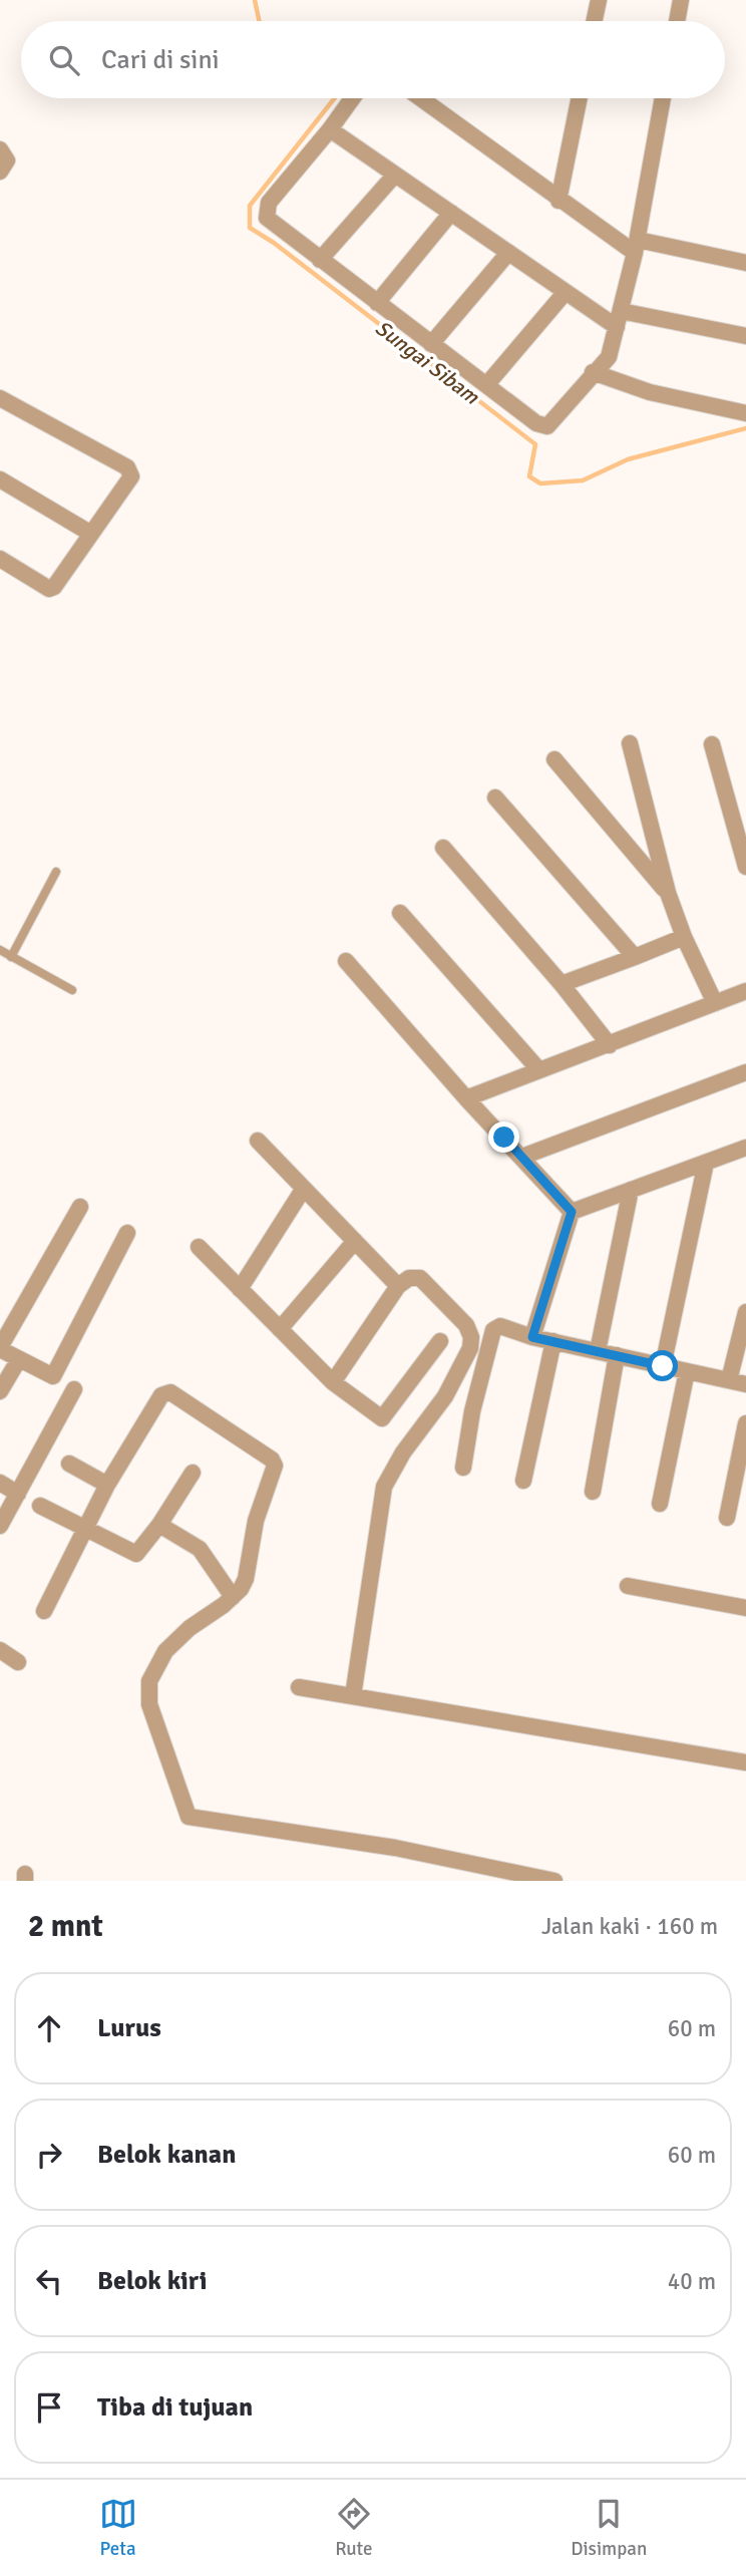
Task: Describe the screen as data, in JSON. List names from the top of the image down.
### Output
{
  "water": ["Sungai Sibam"],
  "page": {
    "search": "Cari di sini",
    "heading": ["2 mnt", "Jalan kaki · 160 m"],
    "list": [
      ["Lurus", "60 m"],
      ["Belok kanan", "60 m"],
      ["Belok kiri", "40 m"],
      "Tiba di tujuan"
    ],
    "nav": ["Peta", "Rute", "Disimpan"]
  }
}
